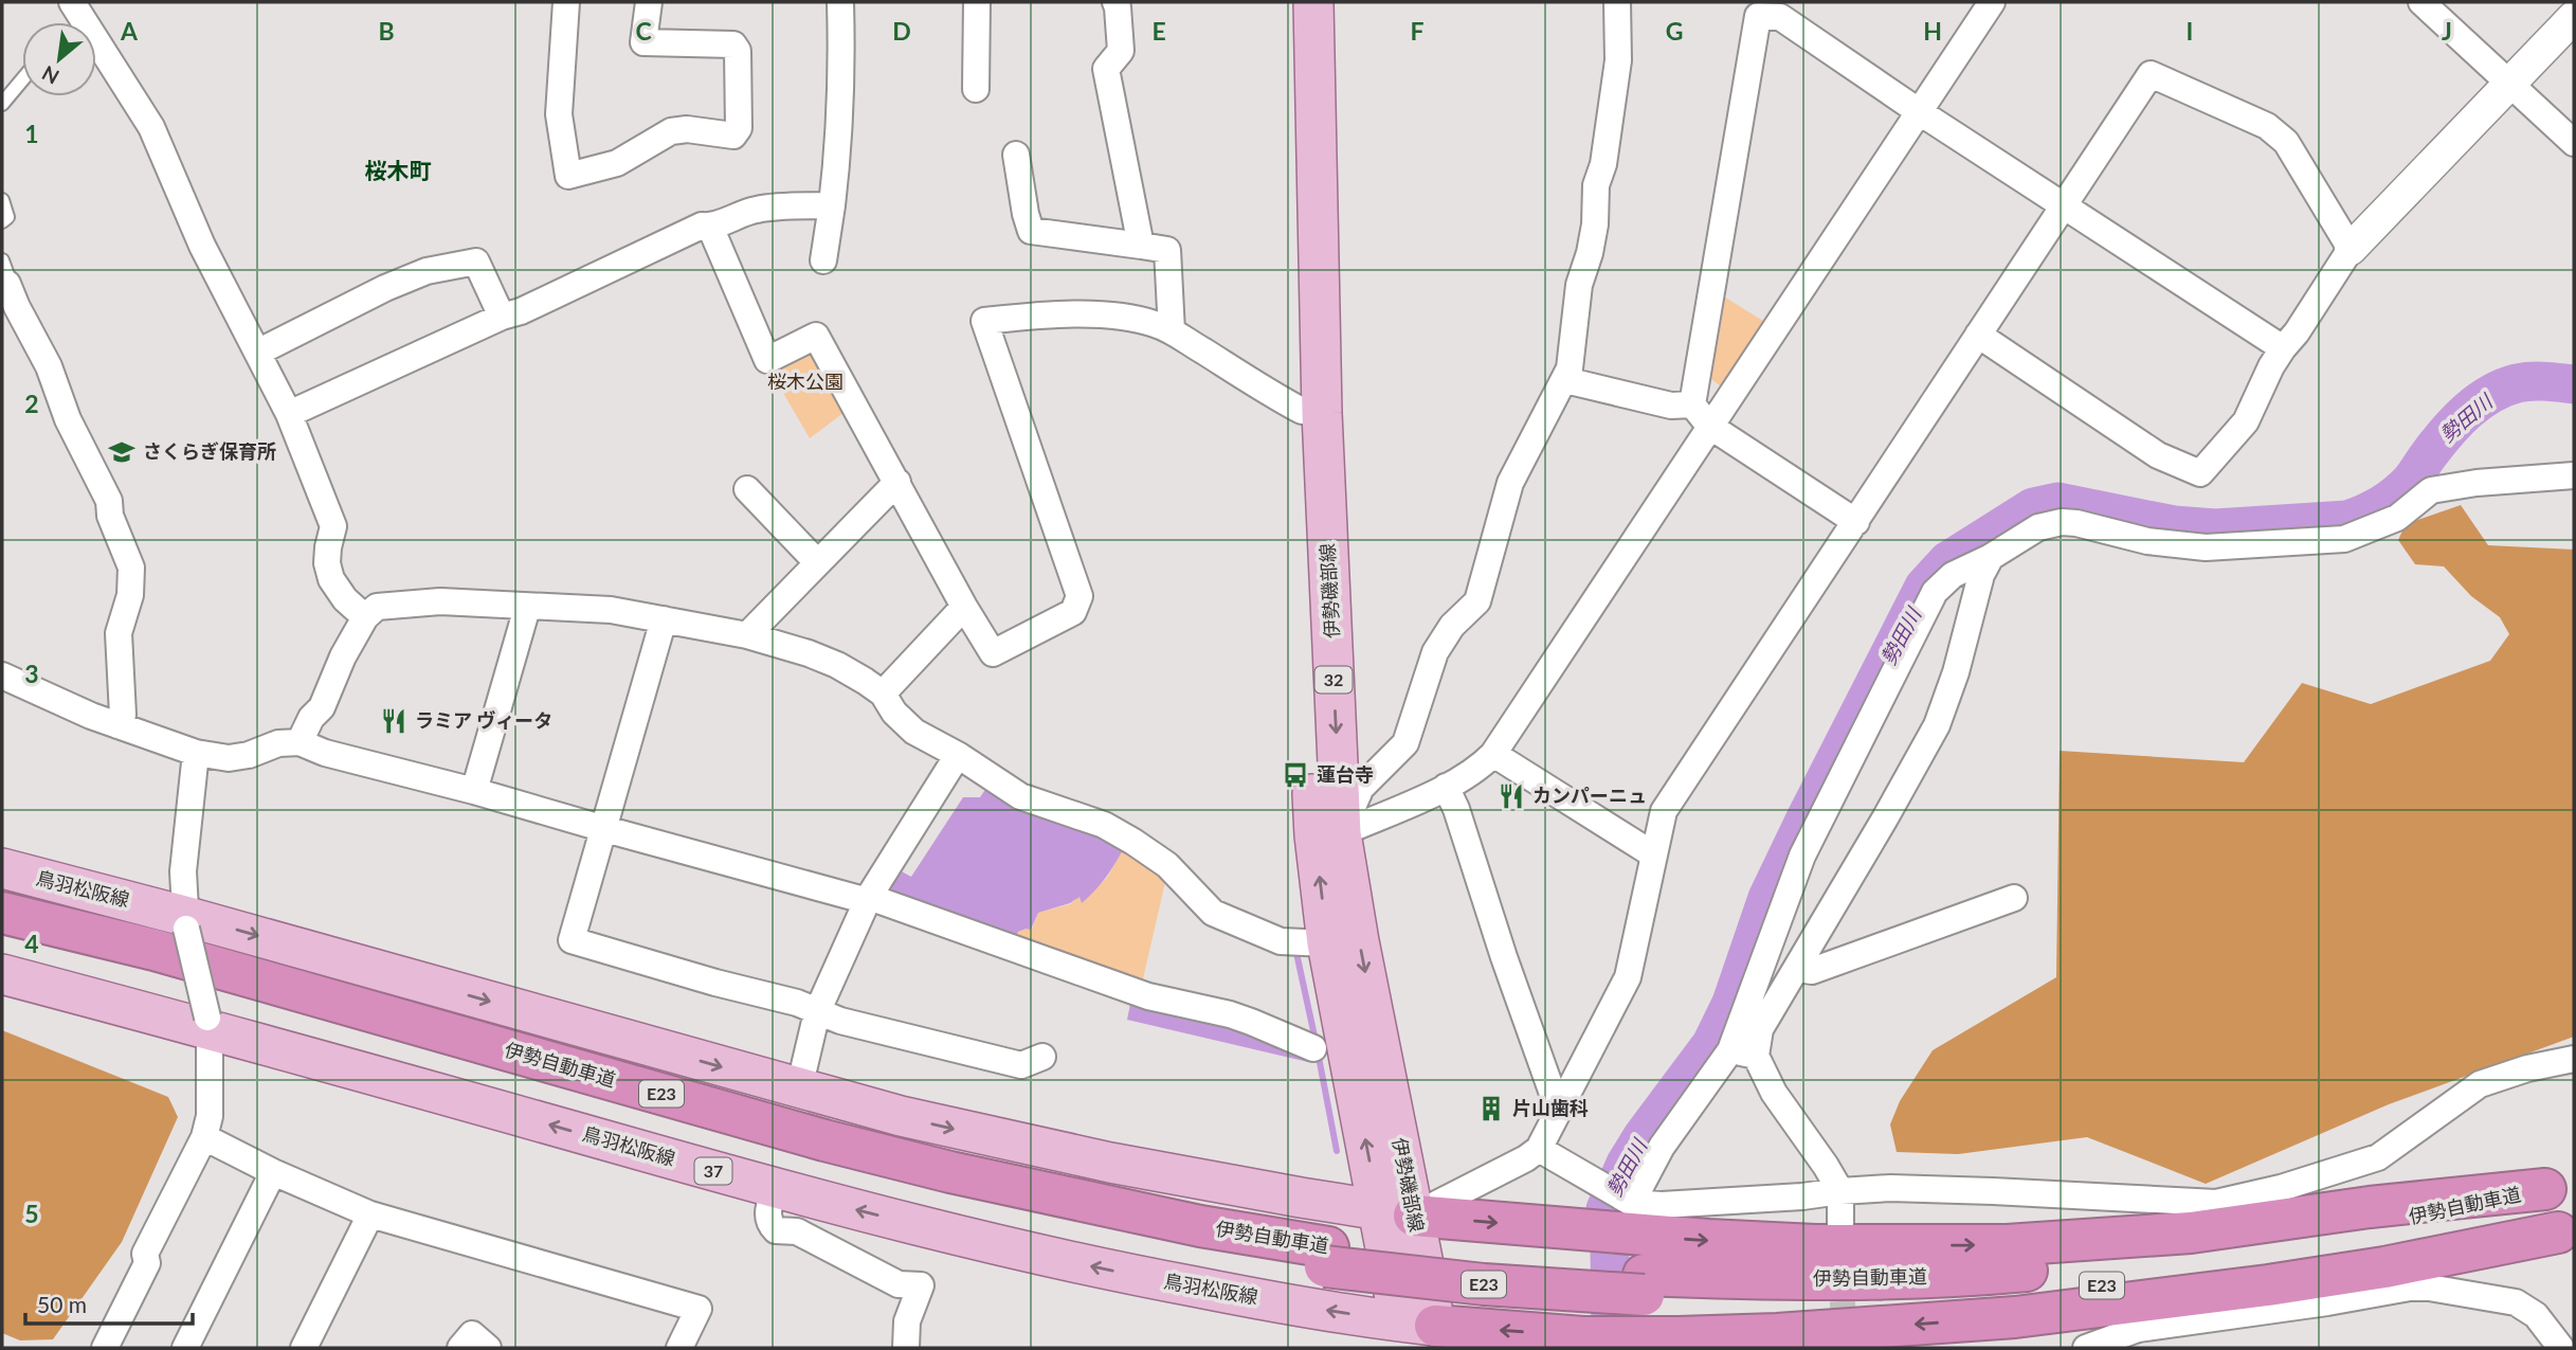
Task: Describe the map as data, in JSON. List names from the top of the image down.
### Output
{
  "streets": {
    "highway": ["伊勢自動車道", "E23"],
    "main road": [
      "伊勢磯部線",
      "32",
      "鳥羽松阪線",
      "37"
    ]
  },
  "crossings": [
    ["伊勢磯部線", "鳥羽松阪線"],
    ["伊勢磯部線", "E23"],
    ["鳥羽松阪線", "E23"],
    ["伊勢自動車道", "E23"]
  ],
  "districts": ["桜木町"],
  "water": ["勢田川"],
  "parks": ["桜木公園"],
  "places": {
    "school or university": ["さくらぎ保育所"],
    "restaurant": ["ラミア ヴィータ", "カンパーニュ"],
    "bus stop": ["蓮台寺"],
    "building": ["片山歯科"]
  },
  "scale_bar": "50 m",
  "north": "bottom left",
  "grid": {
    "columns": [
      "A",
      "B",
      "C",
      "D",
      "E",
      "F",
      "G",
      "H",
      "I",
      "J"
    ],
    "rows": [
      "1",
      "2",
      "3",
      "4",
      "5"
    ]
  }
}
